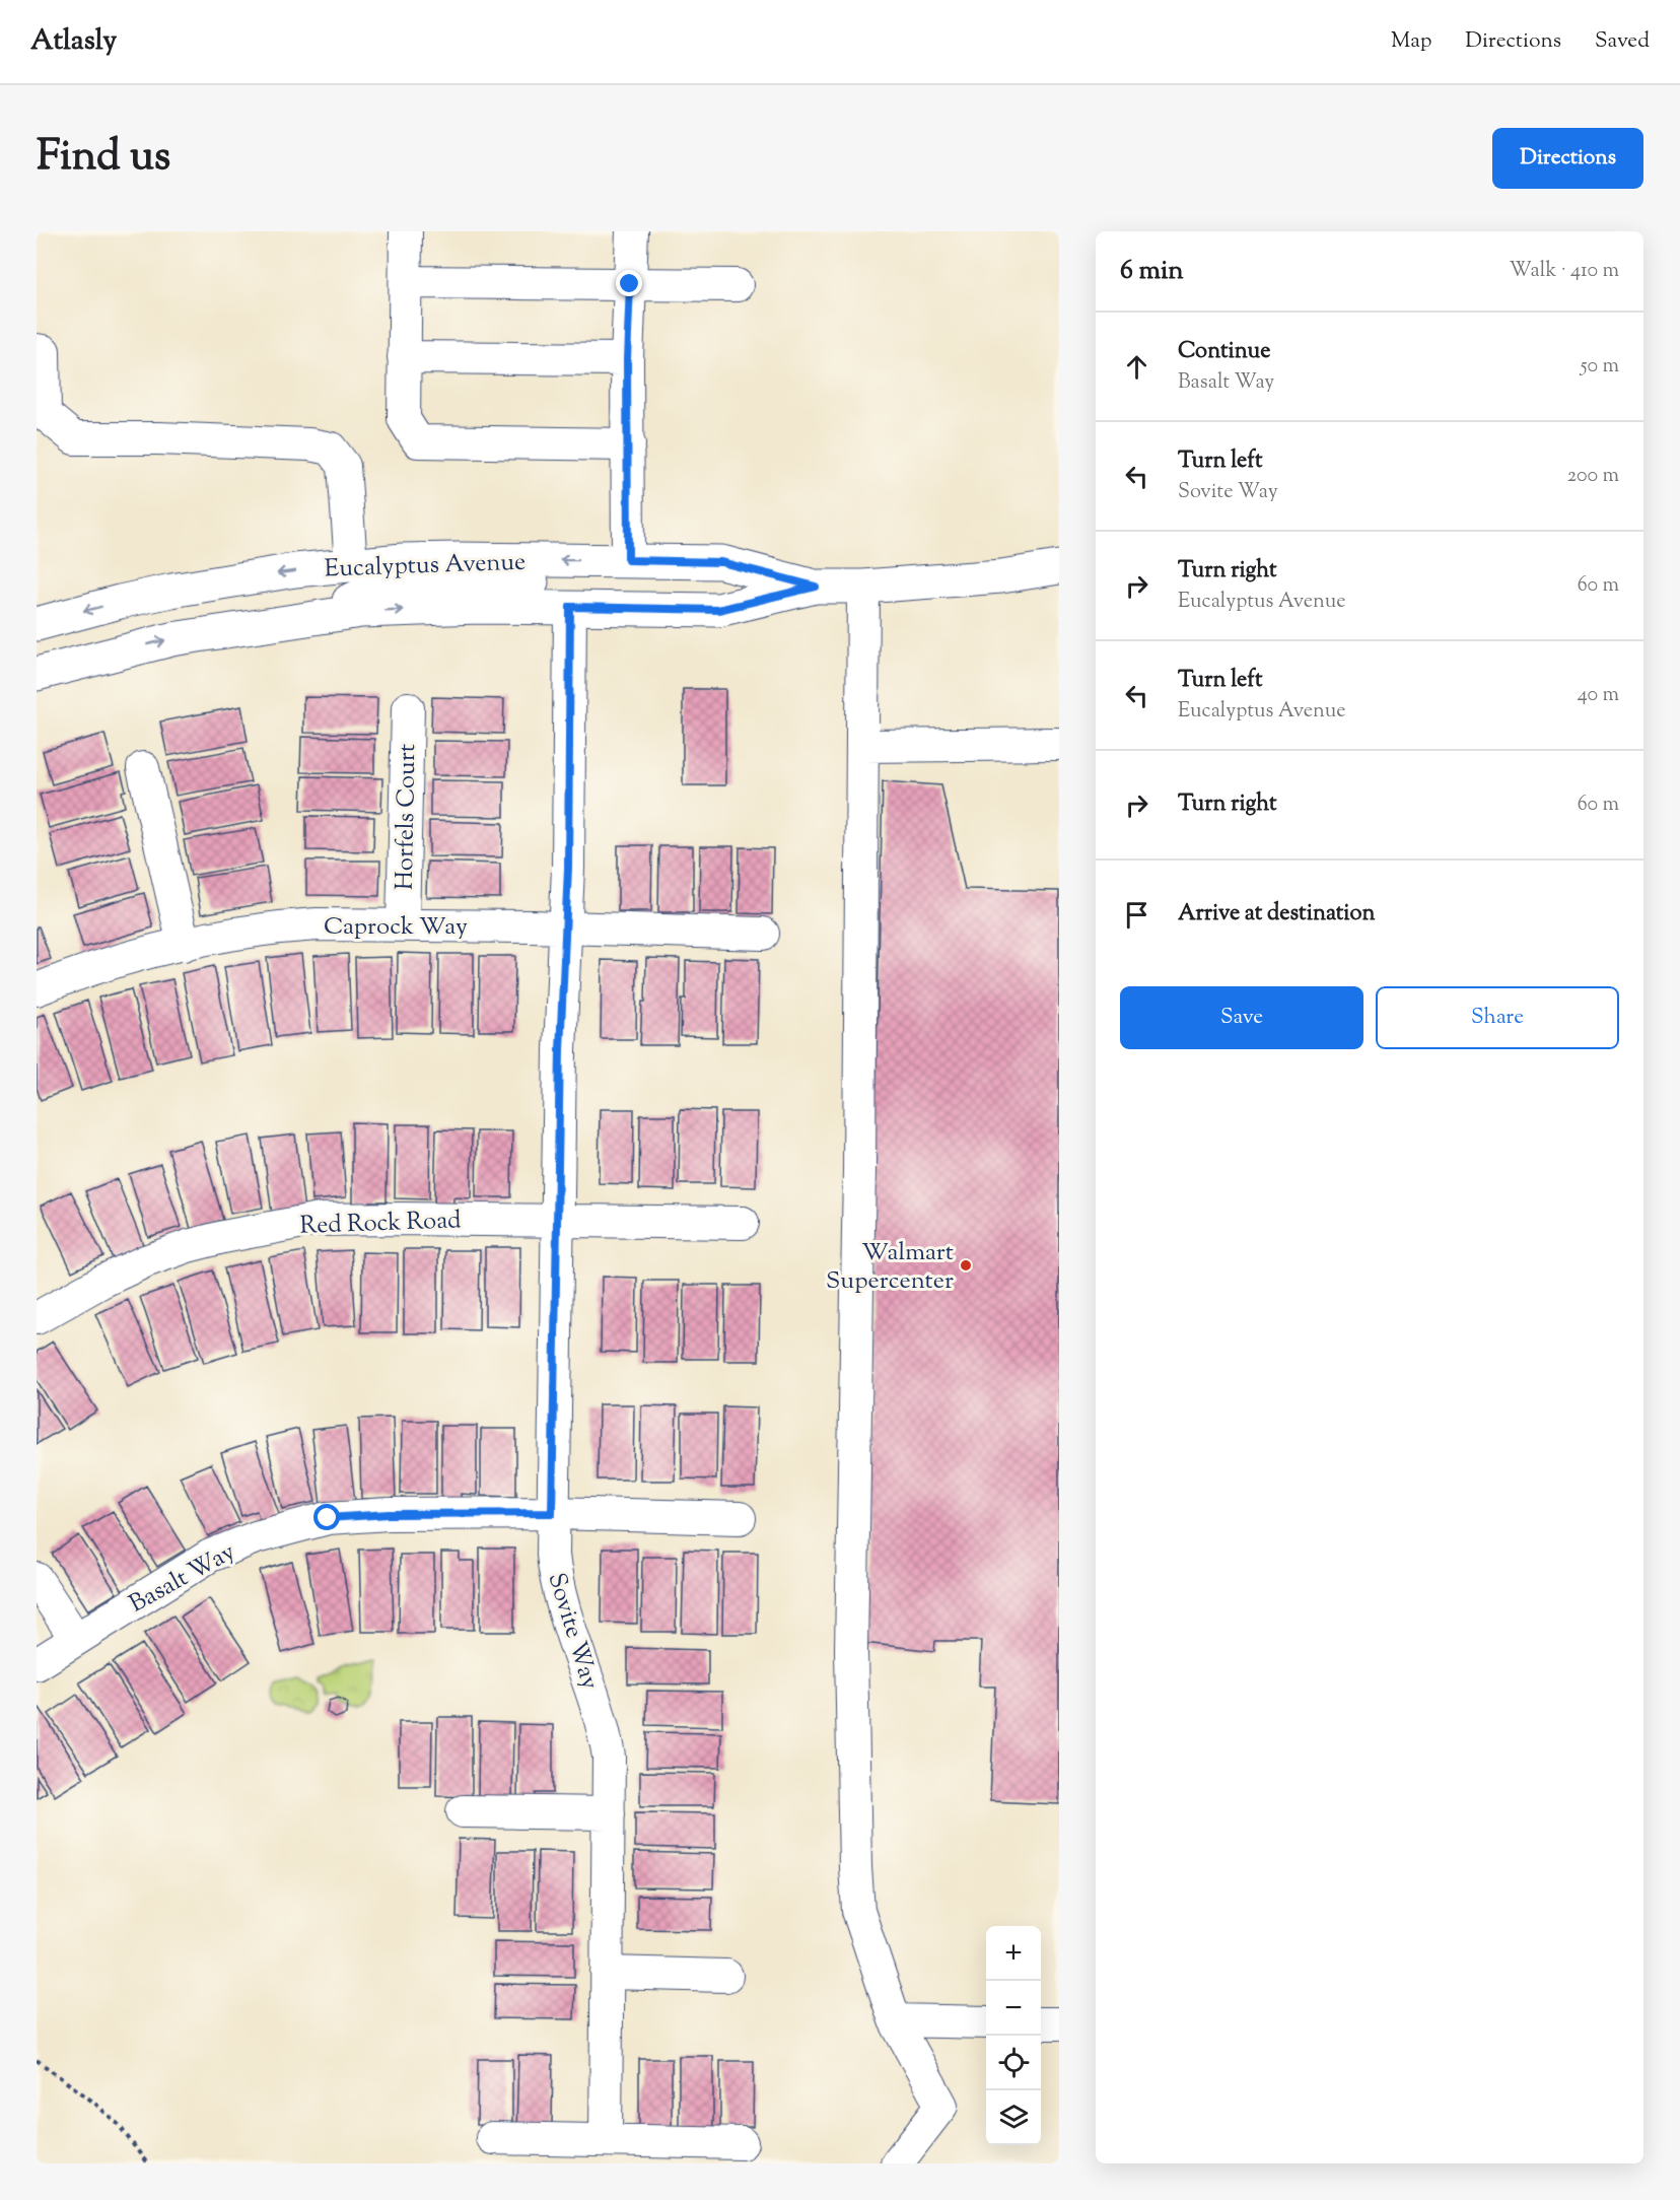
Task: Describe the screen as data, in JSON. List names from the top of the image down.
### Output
{
  "streets": {
    "main road": ["Eucalyptus Avenue"],
    "street": [
      "Horfels Court",
      "Caprock Way",
      "Red Rock Road",
      "Basalt Way",
      "Sovite Way"
    ]
  },
  "crossings": [
    ["Eucalyptus Avenue", "Sovite Way"],
    ["Horfels Court", "Caprock Way"],
    ["Caprock Way", "Sovite Way"],
    ["Red Rock Road", "Sovite Way"],
    ["Basalt Way", "Sovite Way"]
  ],
  "places": ["Walmart Supercenter"],
  "page": {
    "header": "Atlasly",
    "nav": ["Map", "Directions", "Saved"],
    "title": "Find us",
    "buttons": [
      "Directions",
      ["Save", "Share"]
    ],
    "heading": ["6 min", "Walk · 410 m"],
    "list": [
      ["Continue", "Basalt Way", "50 m"],
      ["Turn left", "Sovite Way", "200 m"],
      ["Turn right", "Eucalyptus Avenue", "60 m"],
      ["Turn left", "Eucalyptus Avenue", "40 m"],
      ["Turn right", "60 m"],
      "Arrive at destination"
    ],
    "map_buttons": ["+", "−"]
  }
}
